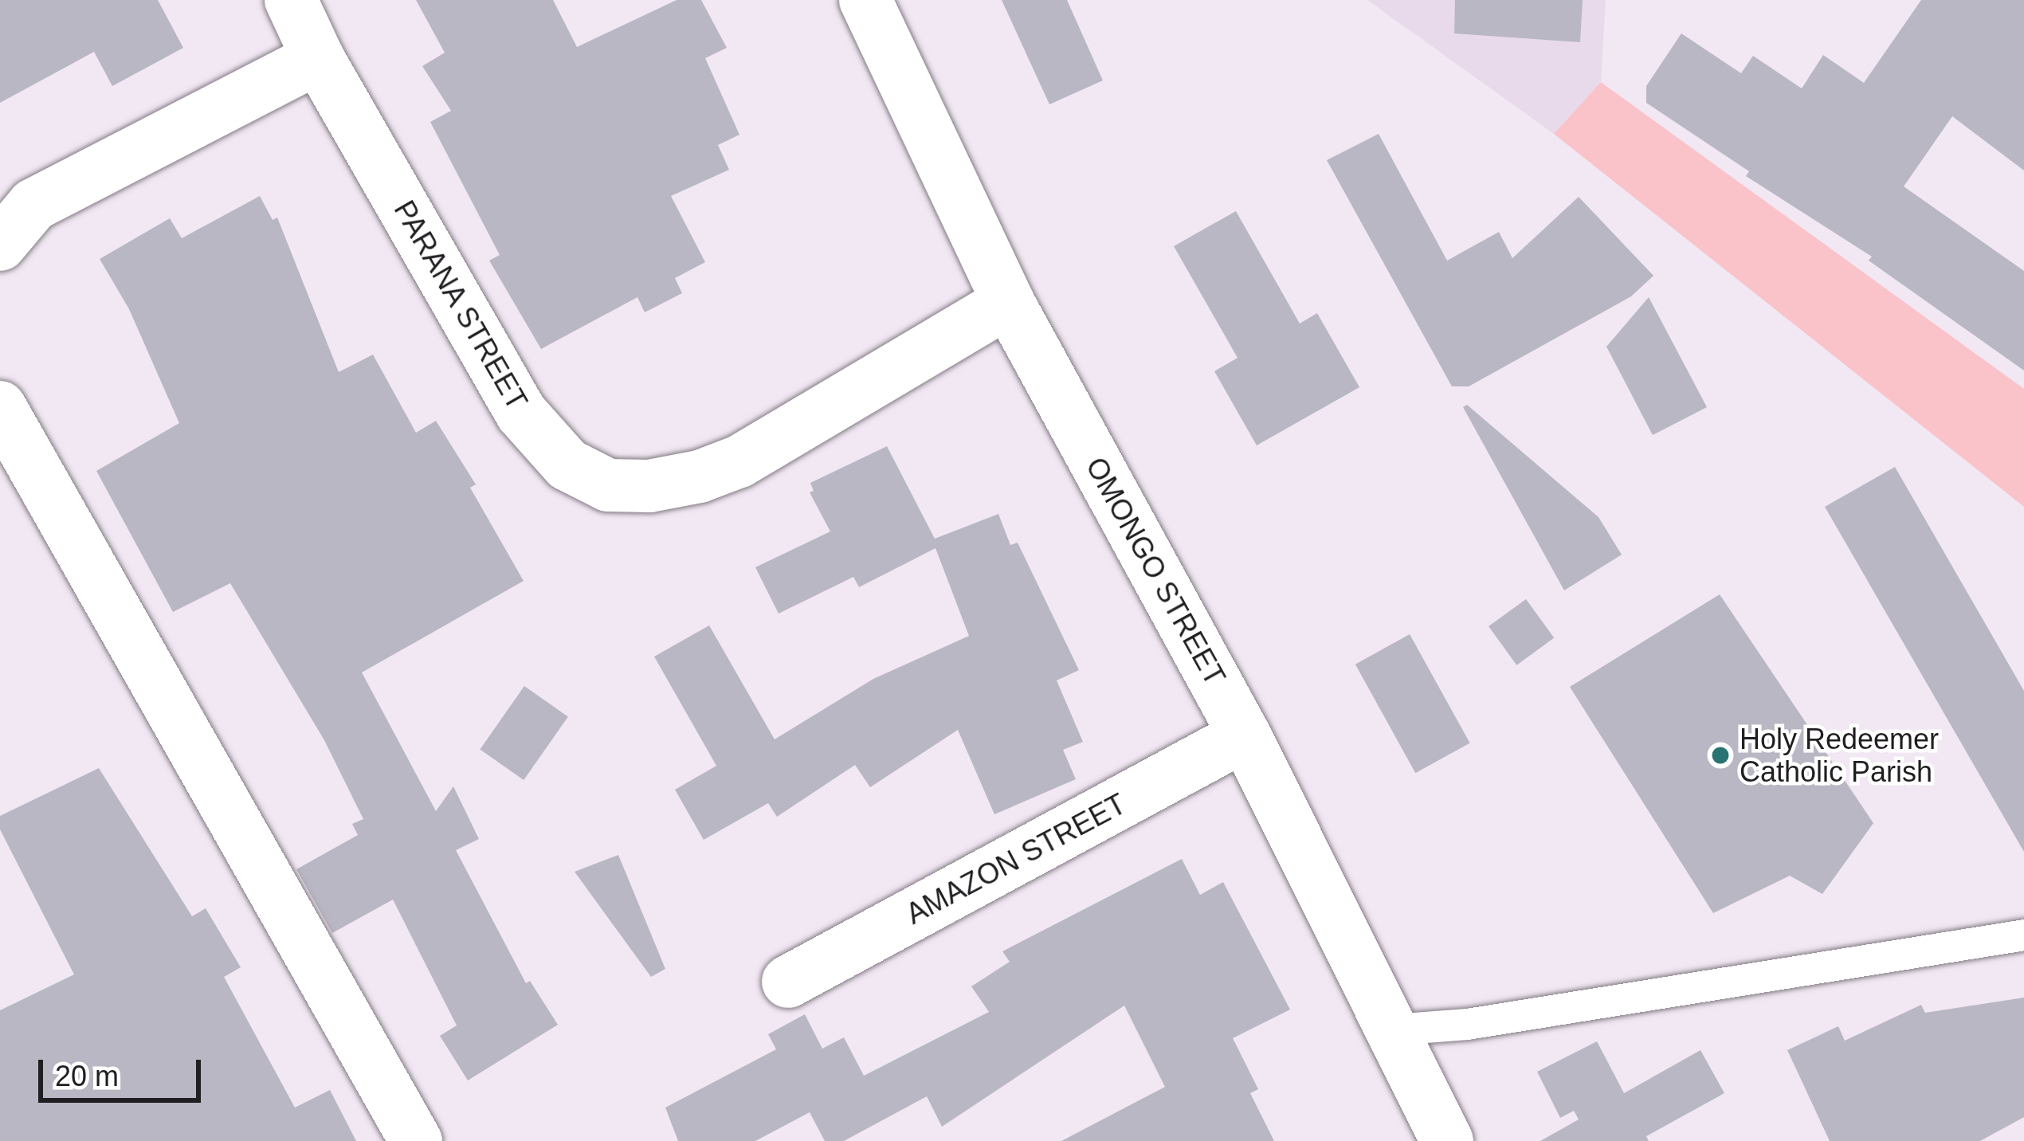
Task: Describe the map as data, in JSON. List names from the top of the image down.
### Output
{
  "streets": {
    "street": ["PARANA STREET", "OMONGO STREET", "AMAZON STREET"]
  },
  "crossings": [
    ["PARANA STREET", "OMONGO STREET"],
    ["OMONGO STREET", "AMAZON STREET"]
  ],
  "places": ["Holy Redeemer Catholic Parish"],
  "scale_bar": "20 m"
}
